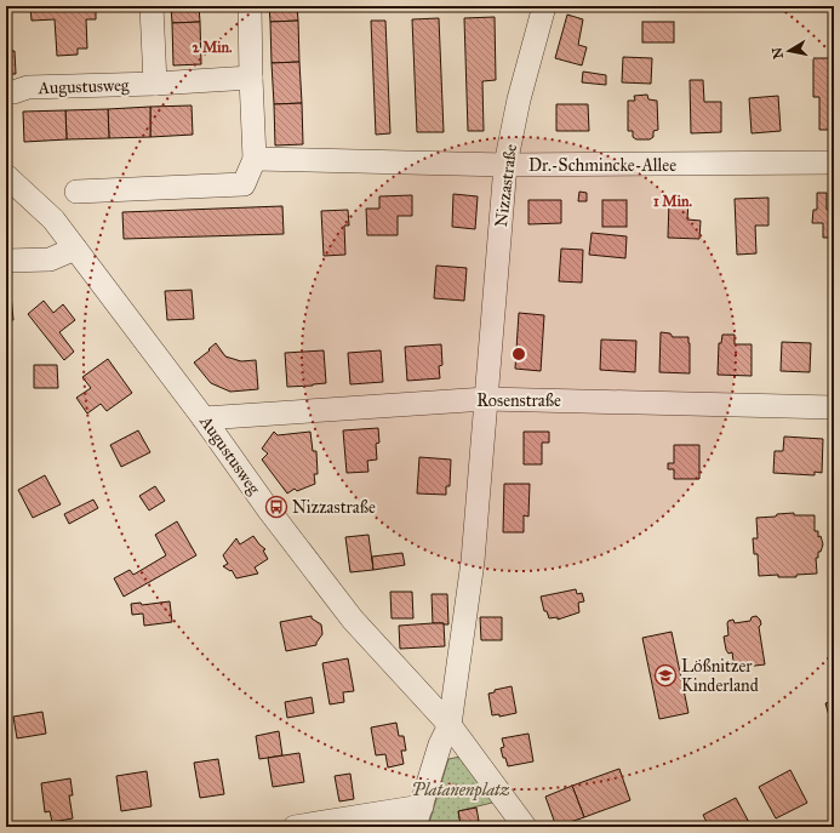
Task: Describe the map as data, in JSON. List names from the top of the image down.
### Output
{
  "streets": {
    "street": [
      "Augustusweg",
      "Dr.-Schmincke-Allee",
      "Nizzastraße",
      "Rosenstraße"
    ]
  },
  "crossings": [
    ["Augustusweg", "Nizzastraße"],
    ["Augustusweg", "Rosenstraße"],
    ["Dr.-Schmincke-Allee", "Nizzastraße"],
    ["Nizzastraße", "Rosenstraße"]
  ],
  "parks": ["Platanenplatz"],
  "places": {
    "bus stop": ["Nizzastraße"],
    "school or university": ["Lößnitzer Kinderland"]
  },
  "north": "left",
  "rings": ["2 Min.", "1 Min."]
}
